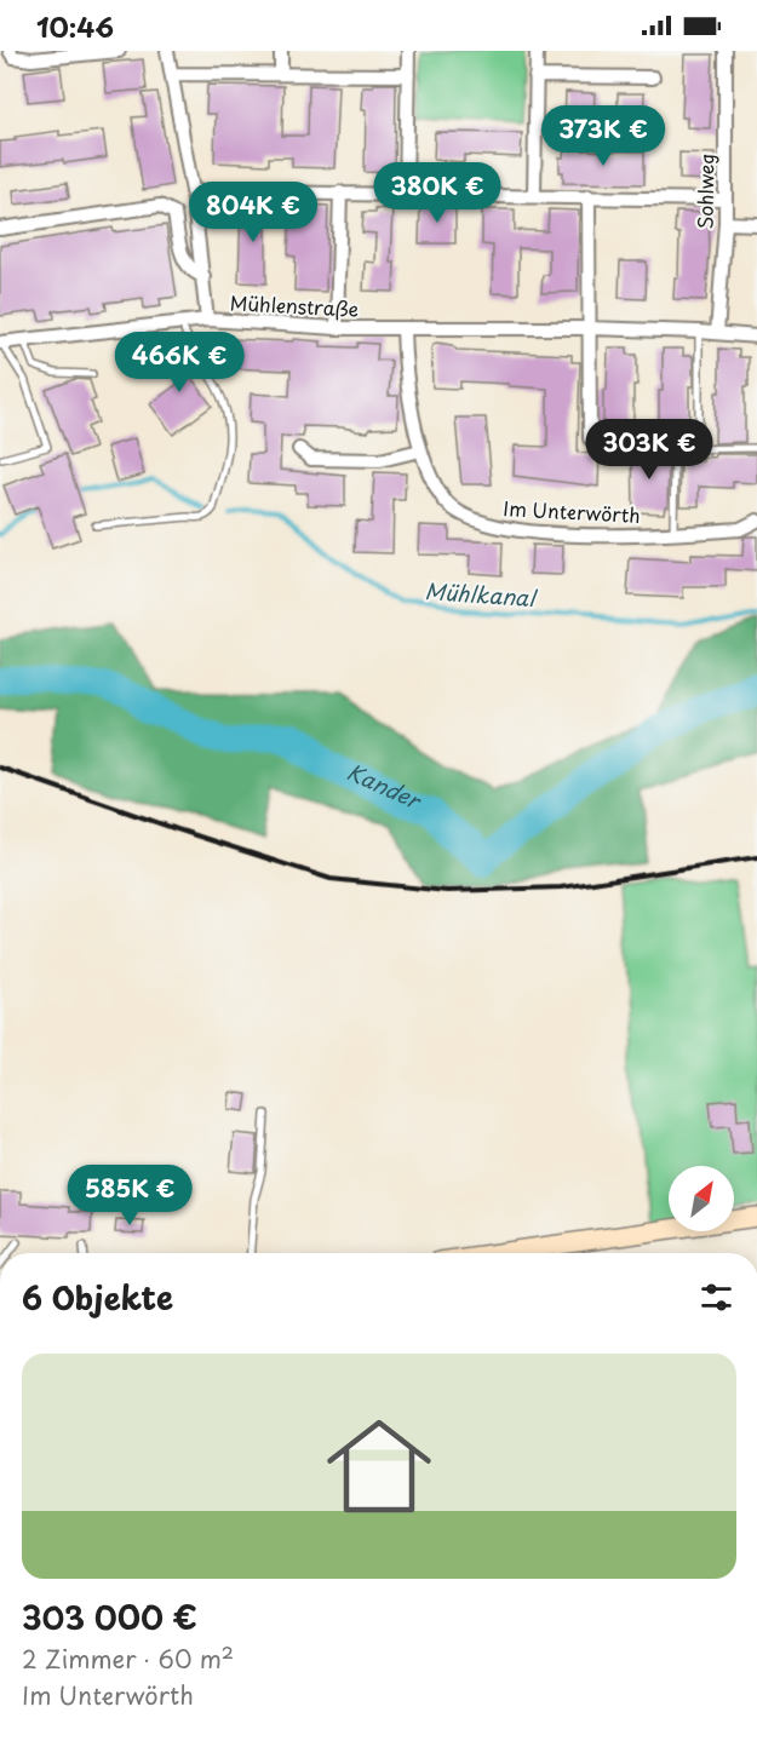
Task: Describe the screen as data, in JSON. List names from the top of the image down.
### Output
{
  "streets": {
    "street": ["Sohlweg", "Mühlenstraße", "Im Unterwörth"]
  },
  "crossings": [
    ["Sohlweg", "Mühlenstraße"],
    ["Mühlenstraße", "Im Unterwörth"]
  ],
  "water": ["Mühlkanal", "Kander"],
  "north": "top right",
  "page": {
    "status": "10:46",
    "price": [
      "373K €",
      "380K €",
      "804K €",
      "466K €",
      "303K €",
      "585K €"
    ],
    "heading": "6 Objekte",
    "list": [
      {
        "name": "303 000 €",
        "note": "2 Zimmer · 60 m² · Im Unterwörth"
      }
    ]
  }
}
